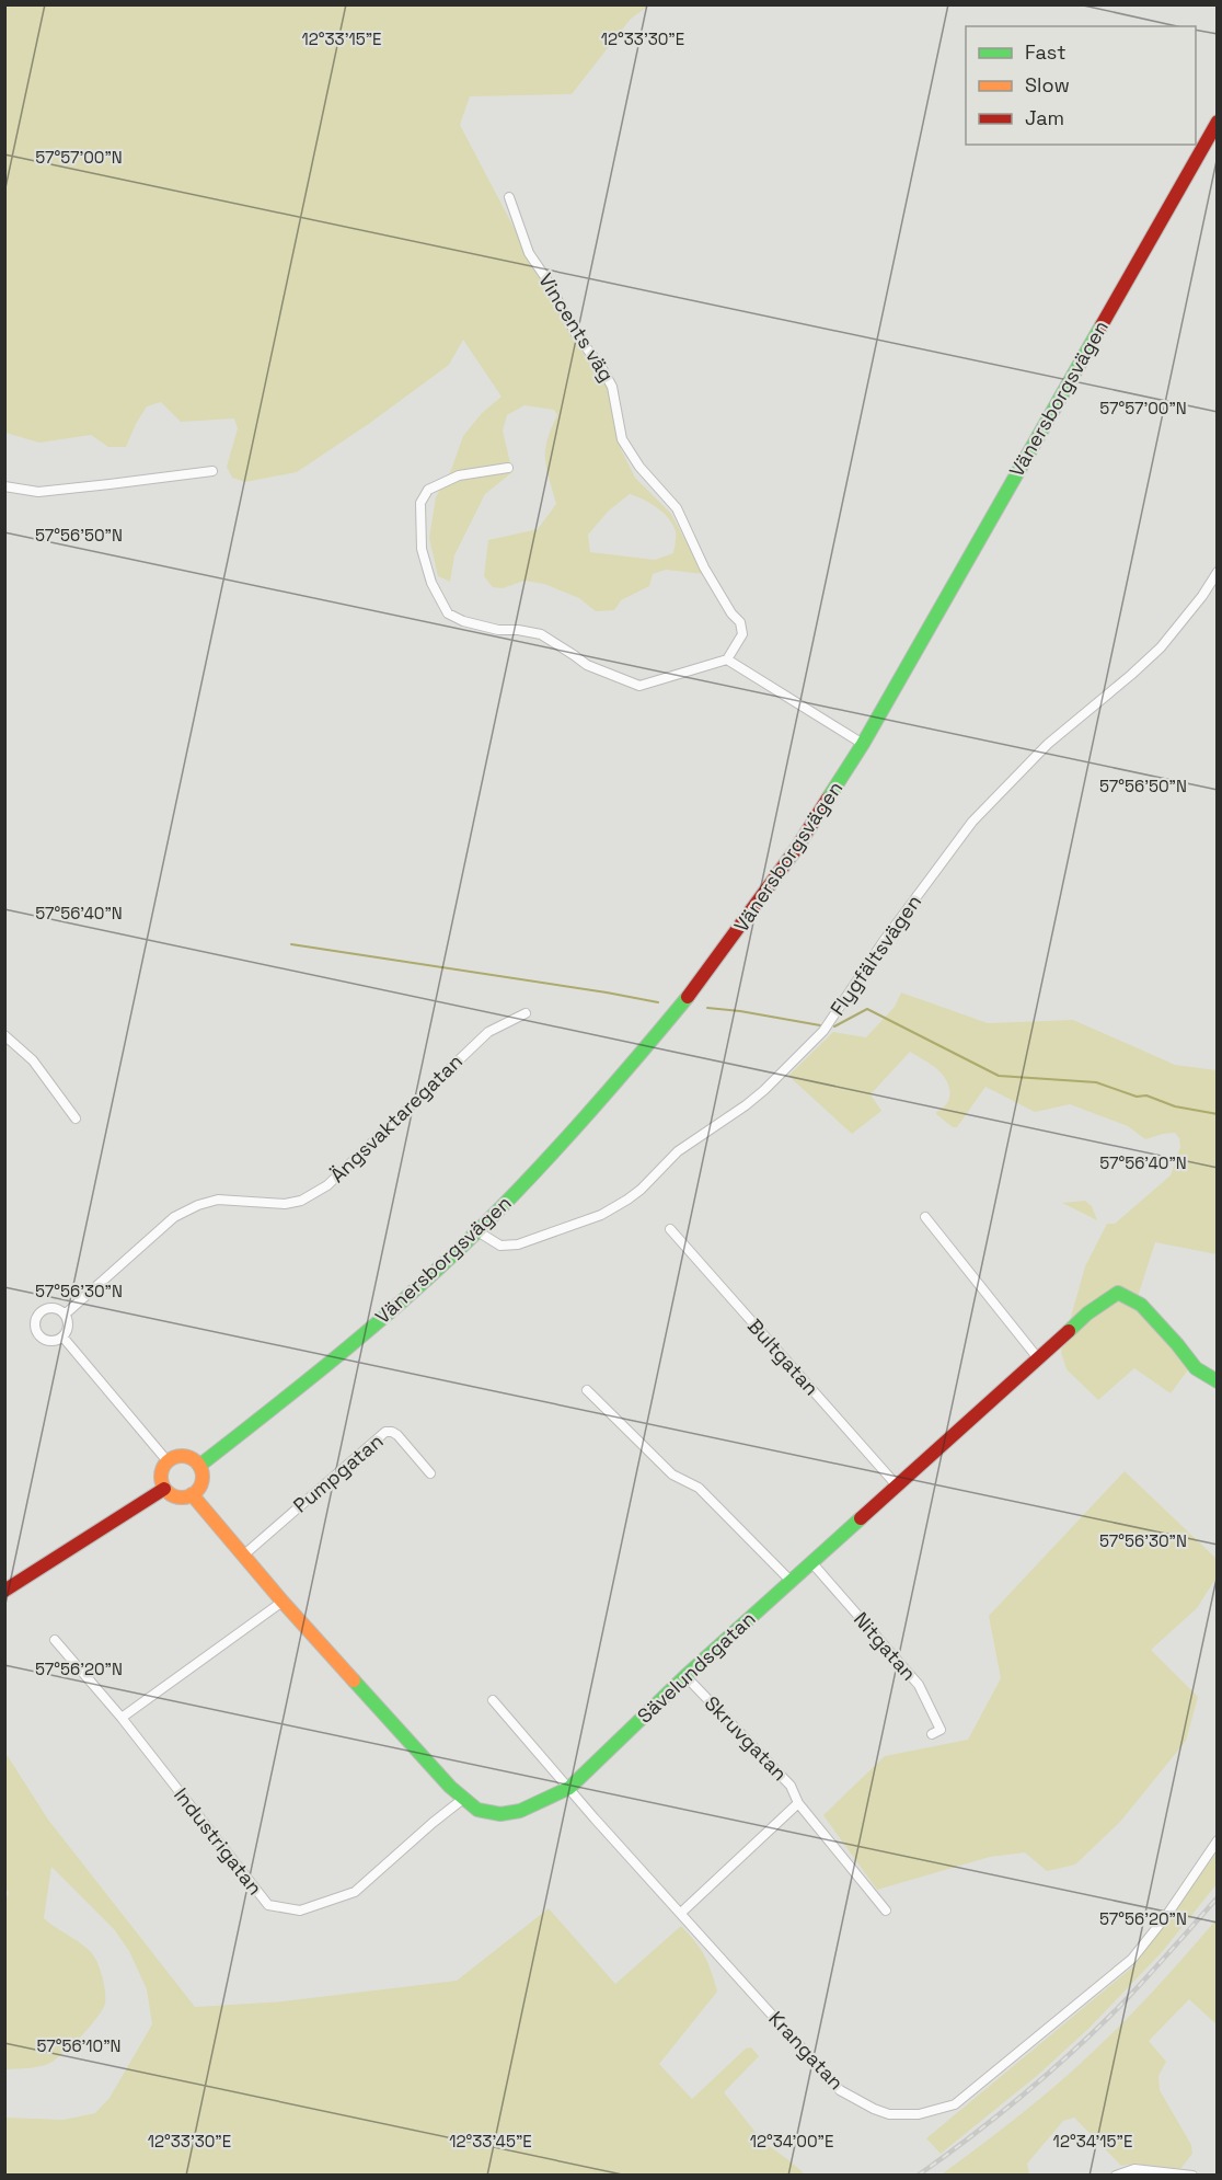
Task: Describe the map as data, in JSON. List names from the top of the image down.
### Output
{
  "streets": {
    "main road": ["Vänersborgsvägen", "Sävelundsgatan"],
    "street": [
      "Vincents väg",
      "Flygfältsvägen",
      "Ängsvaktaregatan",
      "Bultgatan",
      "Pumpgatan",
      "Nitgatan",
      "Skruvgatan",
      "Industrigatan",
      "Krangatan"
    ]
  },
  "crossings": [
    ["Vänersborgsvägen", "Flygfältsvägen"],
    ["Vänersborgsvägen", "Sävelundsgatan"],
    ["Bultgatan", "Sävelundsgatan"],
    ["Pumpgatan", "Sävelundsgatan"],
    ["Nitgatan", "Sävelundsgatan"],
    ["Sävelundsgatan", "Skruvgatan"],
    ["Sävelundsgatan", "Industrigatan"],
    ["Sävelundsgatan", "Krangatan"],
    ["Skruvgatan", "Krangatan"]
  ],
  "legend": ["Fast", "Slow", "Jam"],
  "coordinates": [
    "12°33'15\"E",
    "12°33'30\"E",
    "57°57'00\"N",
    "57°56'50\"N",
    "57°56'40\"N",
    "57°56'30\"N",
    "57°56'20\"N",
    "57°56'10\"N",
    "12°33'45\"E",
    "12°34'00\"E",
    "12°34'15\"E"
  ]
}
